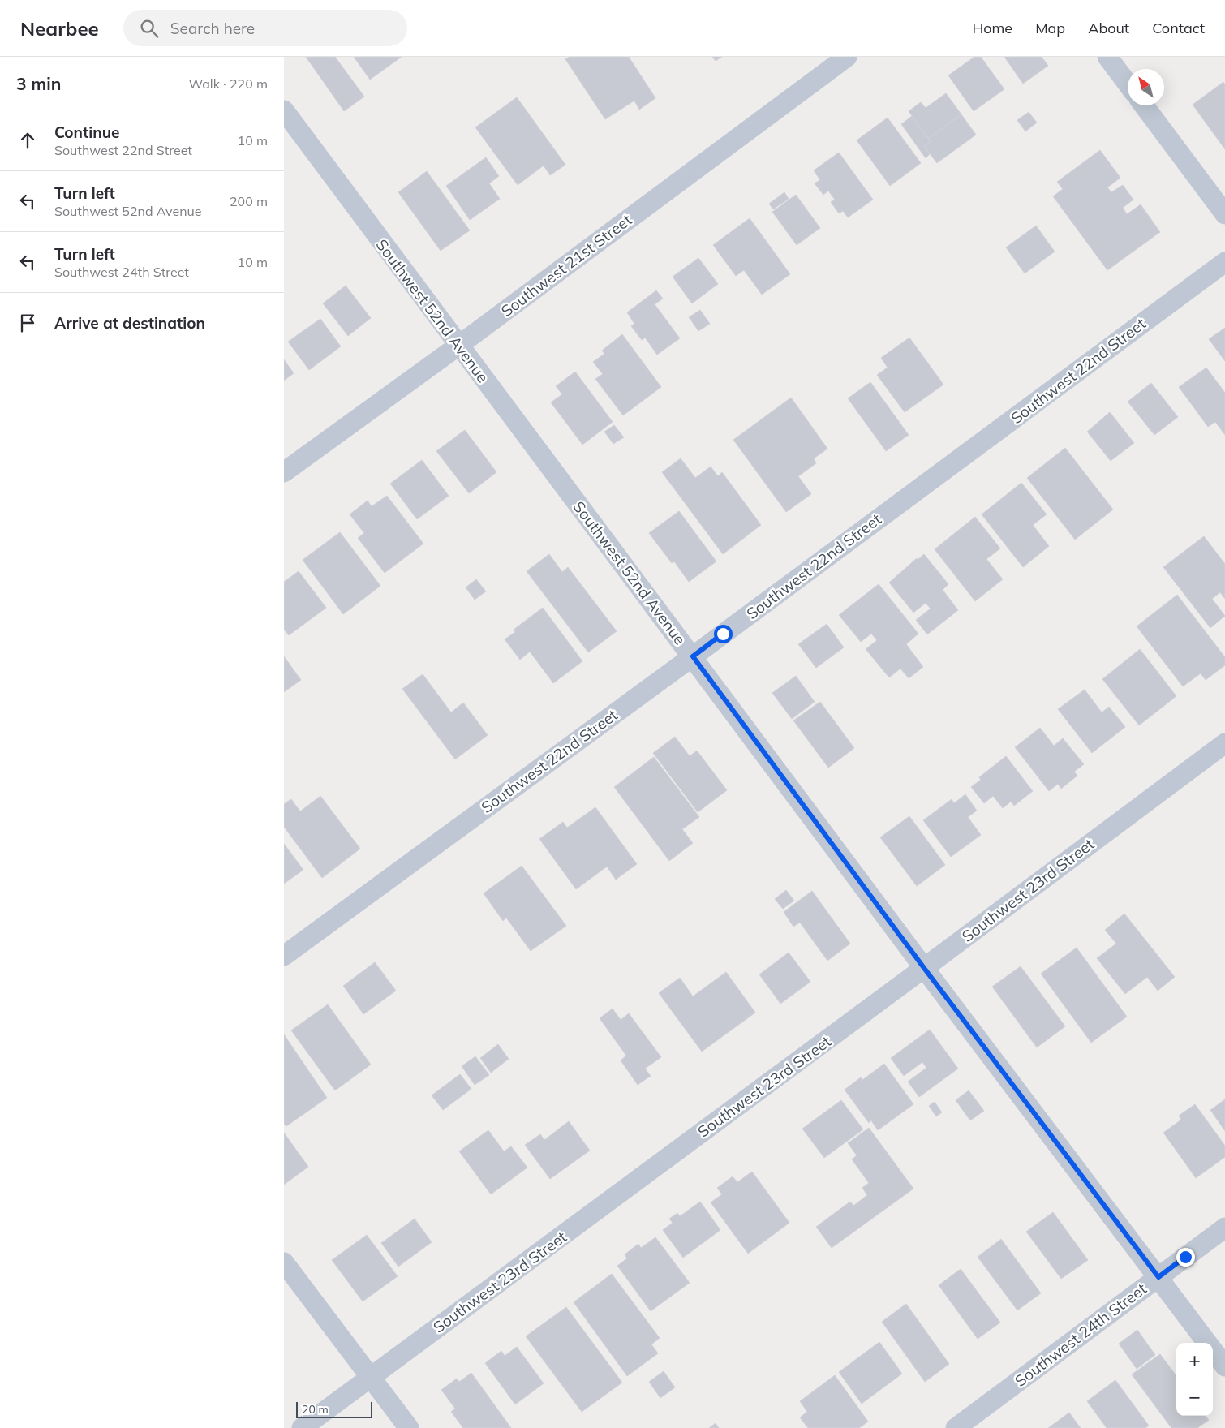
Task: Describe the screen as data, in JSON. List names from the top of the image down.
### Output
{
  "streets": {
    "street": [
      "Southwest 21st Street",
      "Southwest 52nd Avenue",
      "Southwest 22nd Street",
      "Southwest 23rd Street",
      "Southwest 24th Street"
    ]
  },
  "crossings": [
    ["Southwest 21st Street", "Southwest 52nd Avenue"],
    ["Southwest 52nd Avenue", "Southwest 22nd Street"],
    ["Southwest 52nd Avenue", "Southwest 23rd Street"],
    ["Southwest 52nd Avenue", "Southwest 24th Street"]
  ],
  "scale_bar": "20 m",
  "north": "top left",
  "page": {
    "header": "Nearbee",
    "search": "Search here",
    "nav": [
      "Home",
      "Map",
      "About",
      "Contact"
    ],
    "heading": ["3 min", "Walk · 220 m"],
    "list": [
      ["Continue", "Southwest 22nd Street", "10 m"],
      ["Turn left", "Southwest 52nd Avenue", "200 m"],
      ["Turn left", "Southwest 24th Street", "10 m"],
      "Arrive at destination"
    ],
    "map_buttons": ["+", "−"],
    "scale": "20 m"
  }
}
